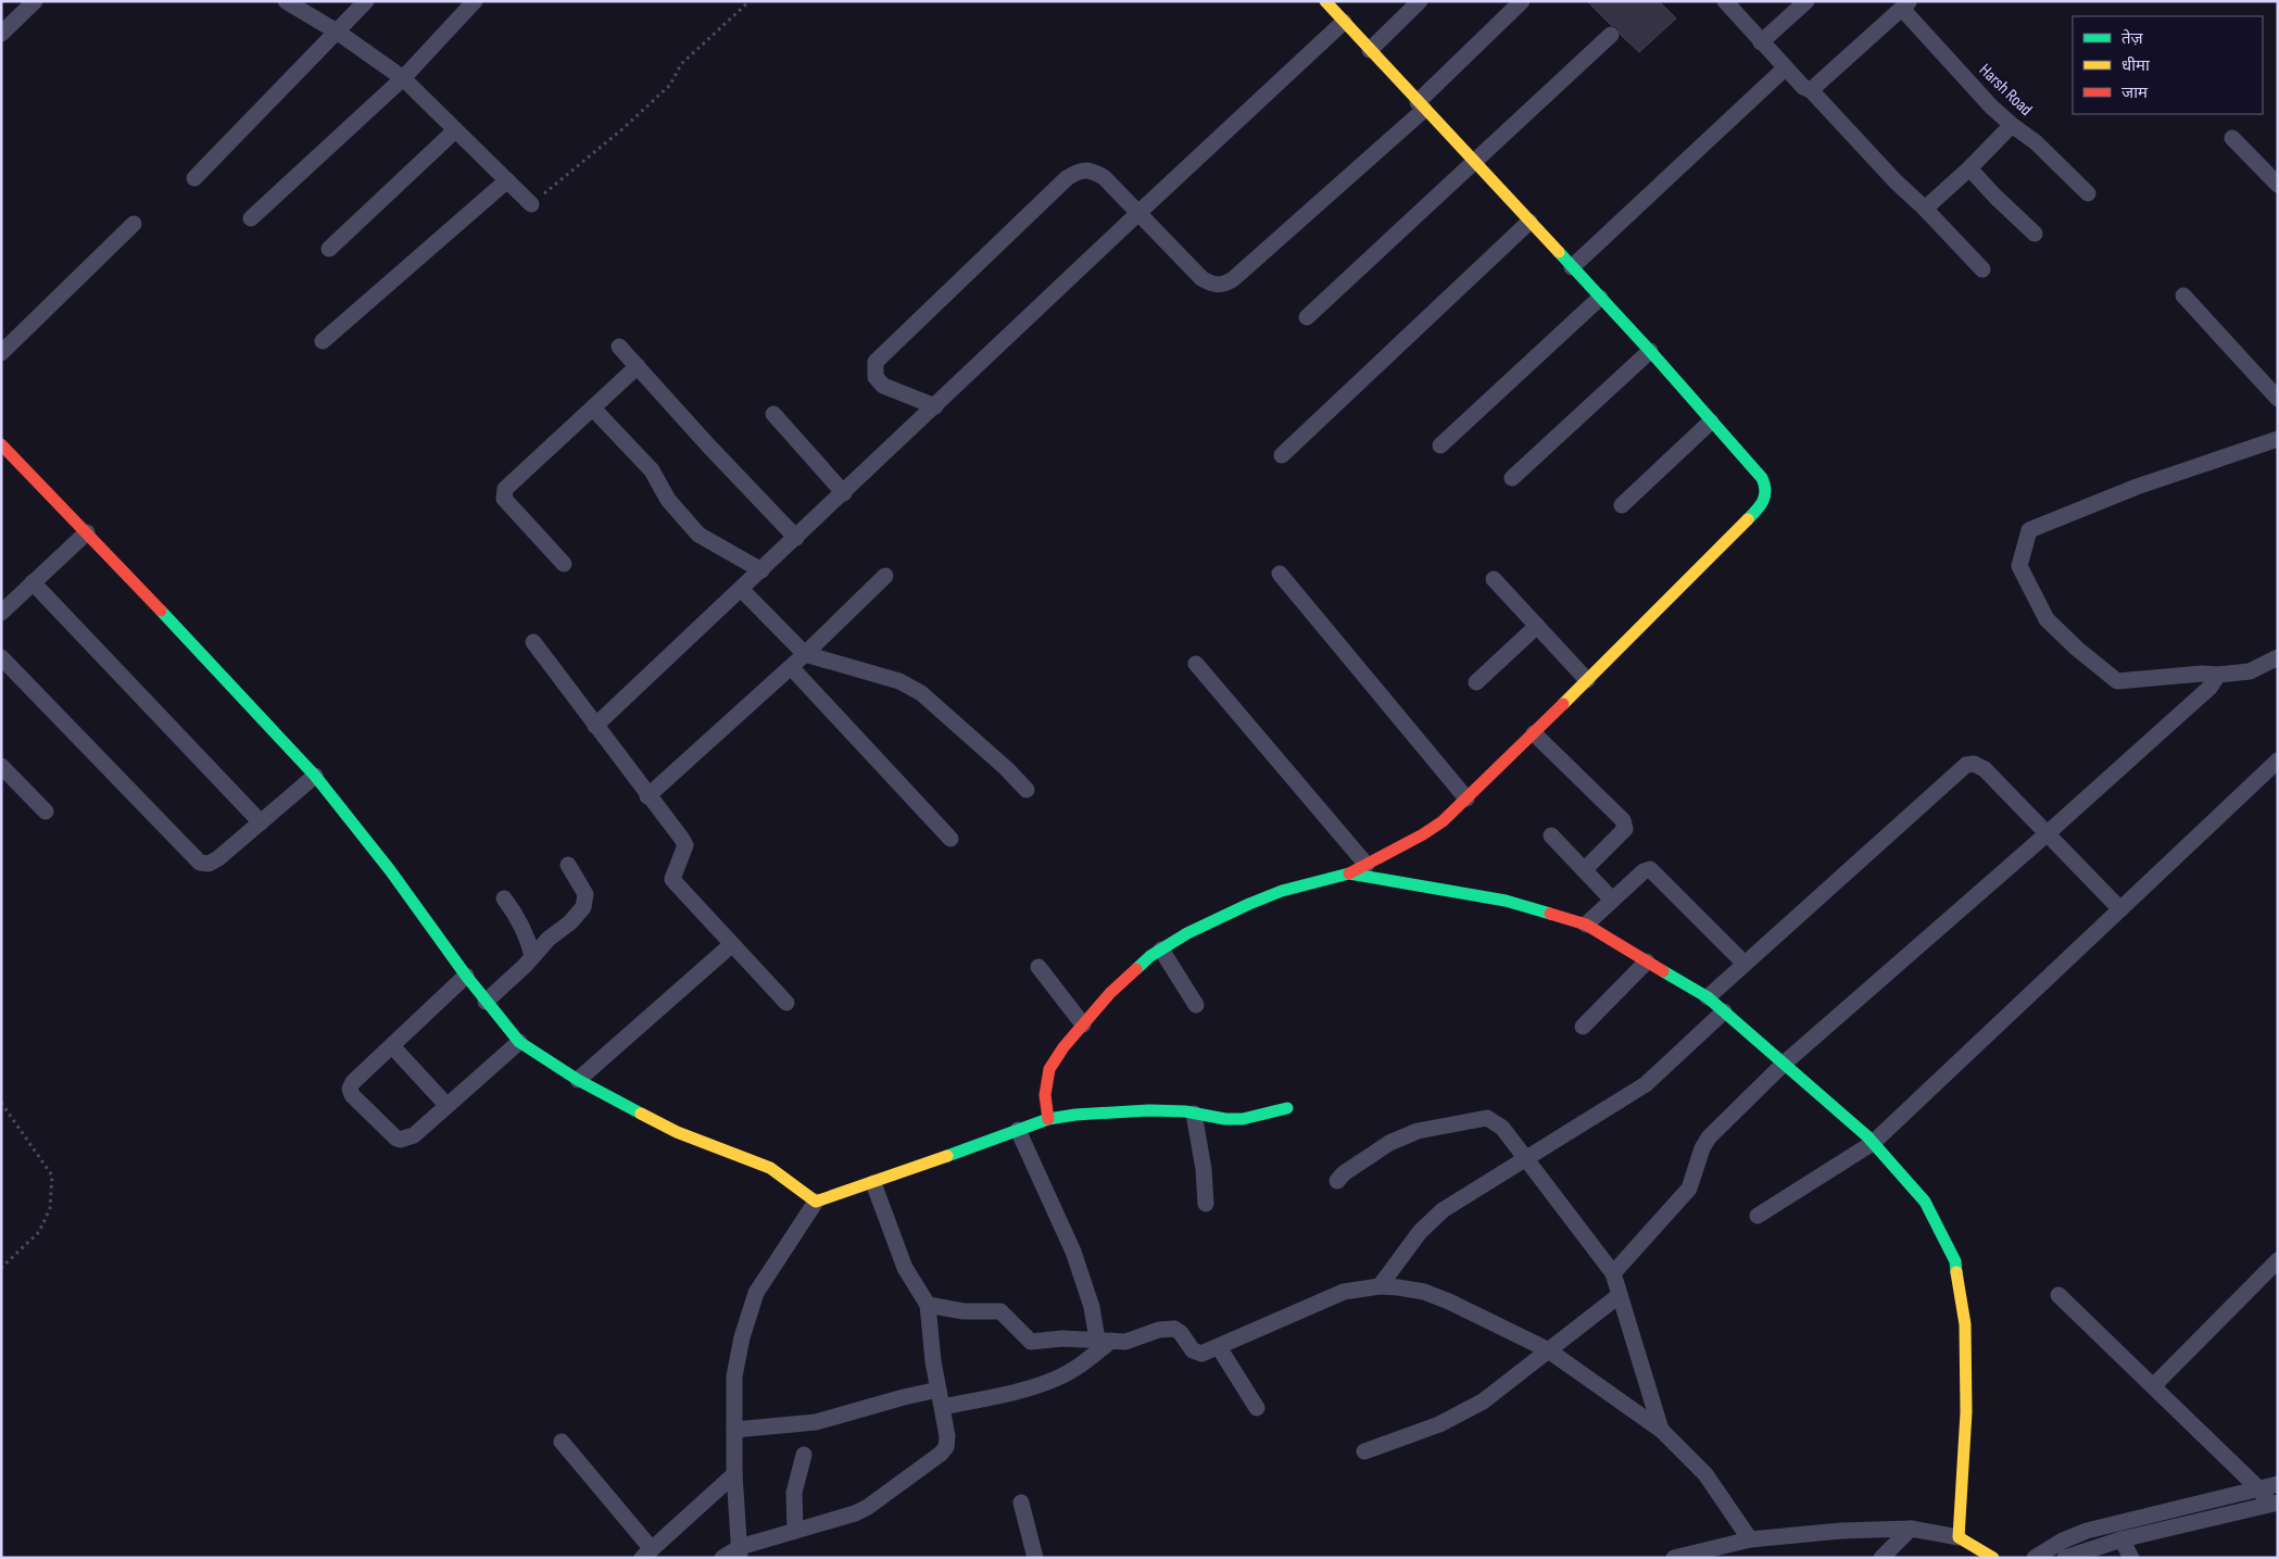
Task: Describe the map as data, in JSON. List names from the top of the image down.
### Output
{
  "streets": {
    "street": ["Harsh Road"]
  },
  "legend": ["तेज़", "धीमा", "जाम"]
}
